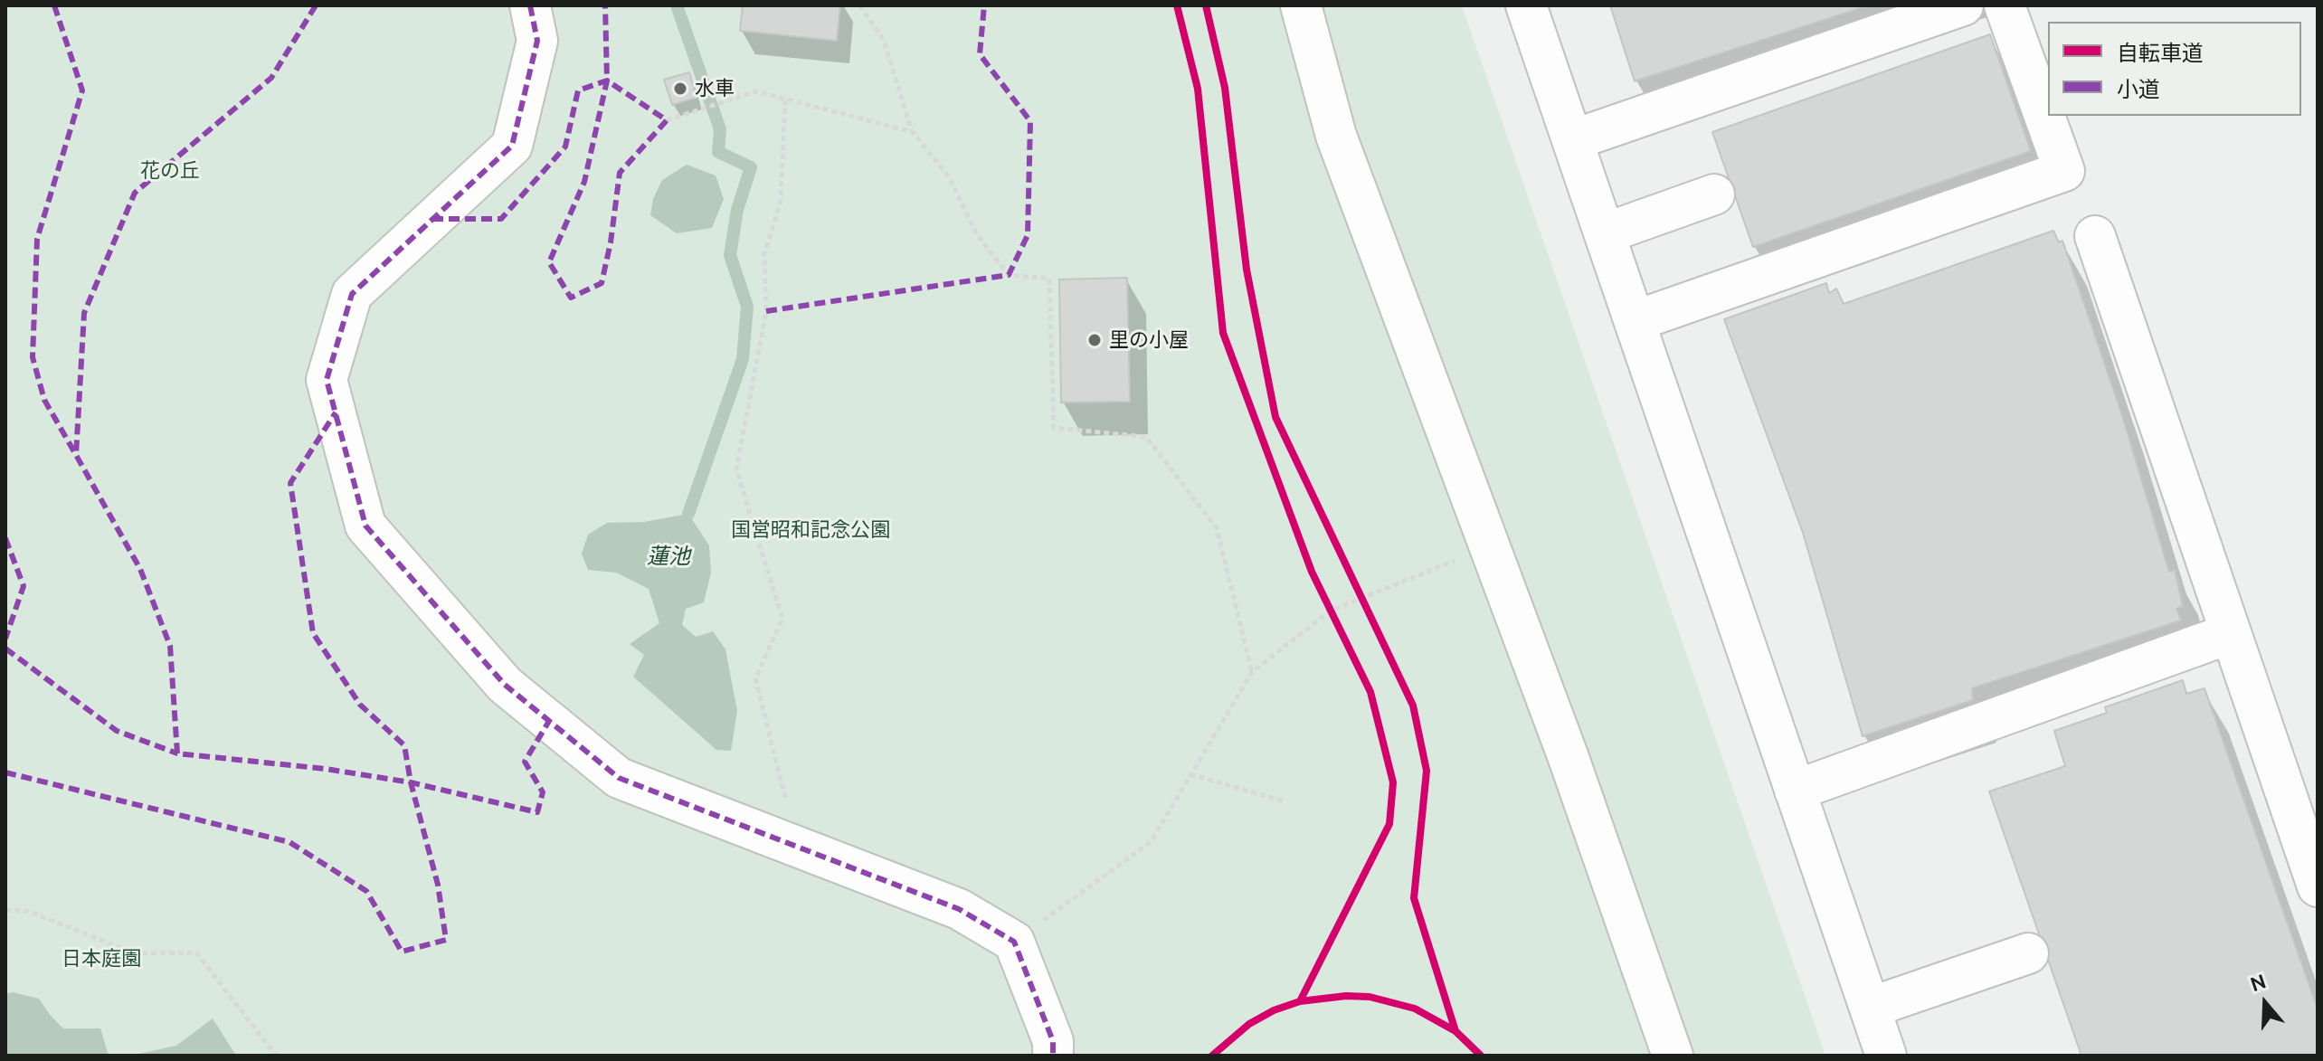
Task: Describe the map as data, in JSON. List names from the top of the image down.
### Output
{
  "water": ["蓮池"],
  "parks": ["花の丘", "国営昭和記念公園", "日本庭園"],
  "places": ["水車", "里の小屋"],
  "legend": ["自転車道", "小道"],
  "north": "top"
}
